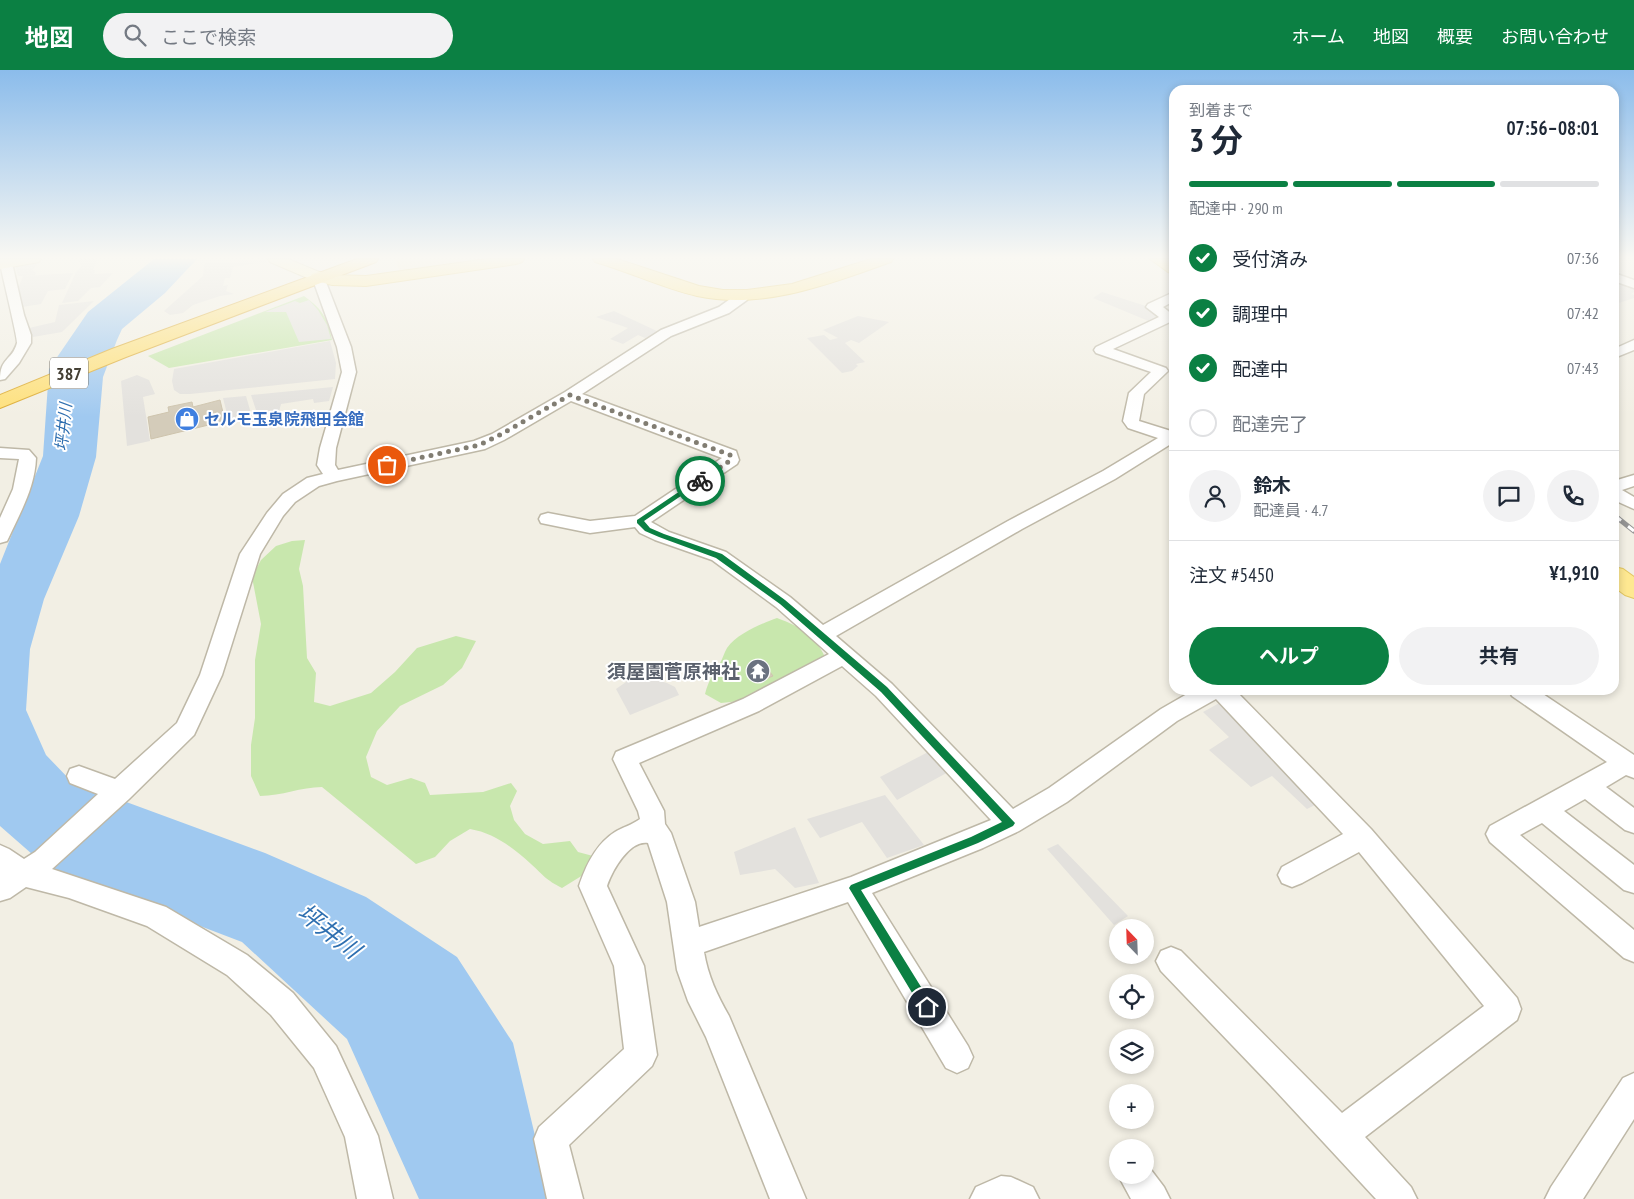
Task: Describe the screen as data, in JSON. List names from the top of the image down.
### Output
{
  "streets": {
    "highway": ["387"]
  },
  "water": ["坪井川"],
  "places": {
    "shop": ["セルモ玉泉院飛田会館"],
    "temple": ["須屋園菅原神社"]
  },
  "north": "top left",
  "page": {
    "header": "地図",
    "search": "ここで検索",
    "nav": [
      "ホーム",
      "地図",
      "概要",
      "お問い合わせ"
    ],
    "heading": ["3 分", "到着まで", "07:56–08:01"],
    "panel": [
      "鈴木",
      "配達員 · 4.7",
      "注文 #5450",
      "¥1,910"
    ],
    "bar": "配達中 · 290 m",
    "list": [
      ["受付済み", "07:36"],
      ["調理中", "07:42"],
      ["配達中", "07:43"],
      "配達完了"
    ],
    "buttons": ["ヘルプ", "共有"],
    "map_buttons": ["+", "−"]
  }
}
